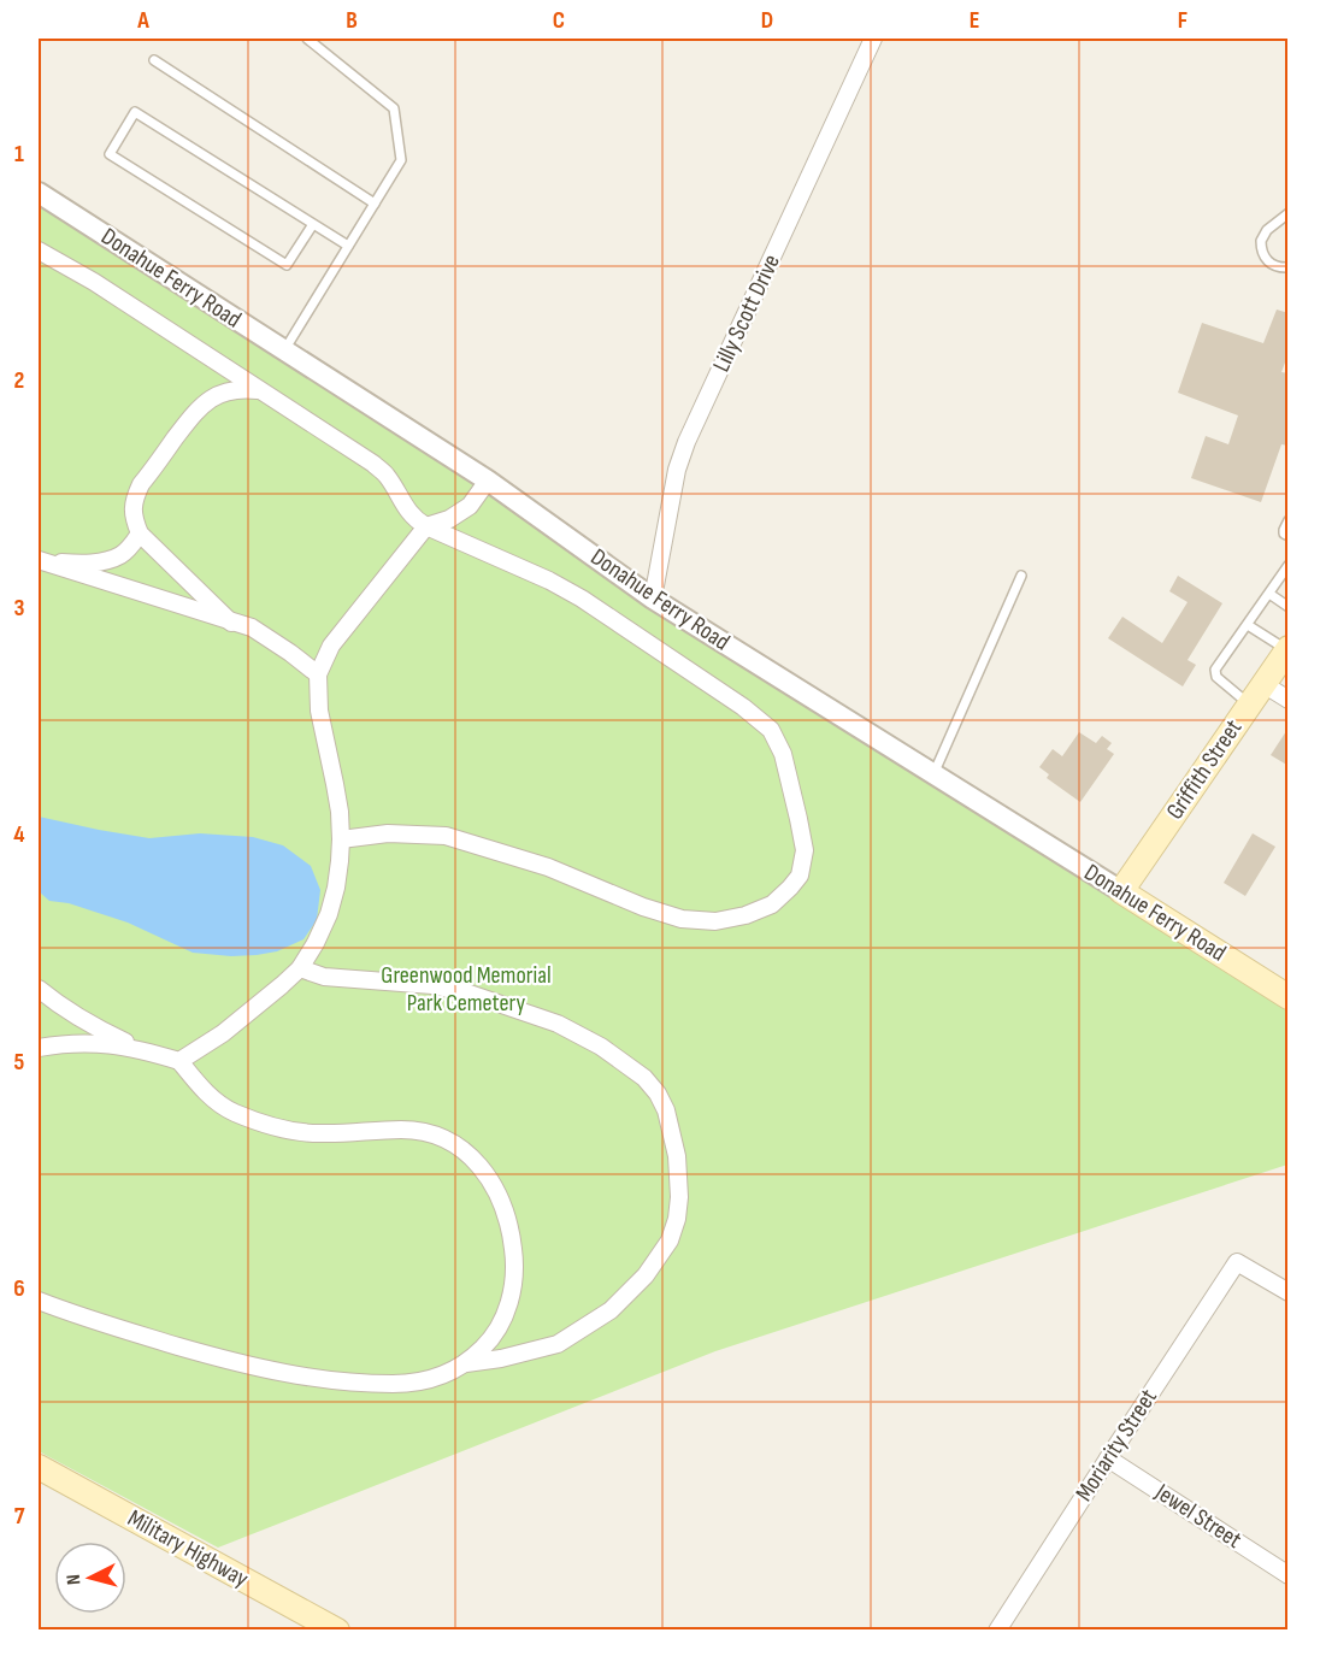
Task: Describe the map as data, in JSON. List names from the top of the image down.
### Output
{
  "streets": {
    "main road": ["Donahue Ferry Road", "Griffith Street", "Military Highway"],
    "street": ["Lilly Scott Drive", "Moriarity Street", "Jewel Street"]
  },
  "crossings": [
    ["Donahue Ferry Road", "Lilly Scott Drive"],
    ["Donahue Ferry Road", "Griffith Street"],
    ["Moriarity Street", "Jewel Street"]
  ],
  "parks": ["Greenwood Memorial Park Cemetery"],
  "north": "left",
  "grid": {
    "columns": [
      "A",
      "B",
      "C",
      "D",
      "E",
      "F"
    ],
    "rows": [
      "1",
      "2",
      "3",
      "4",
      "5",
      "6",
      "7"
    ]
  }
}
